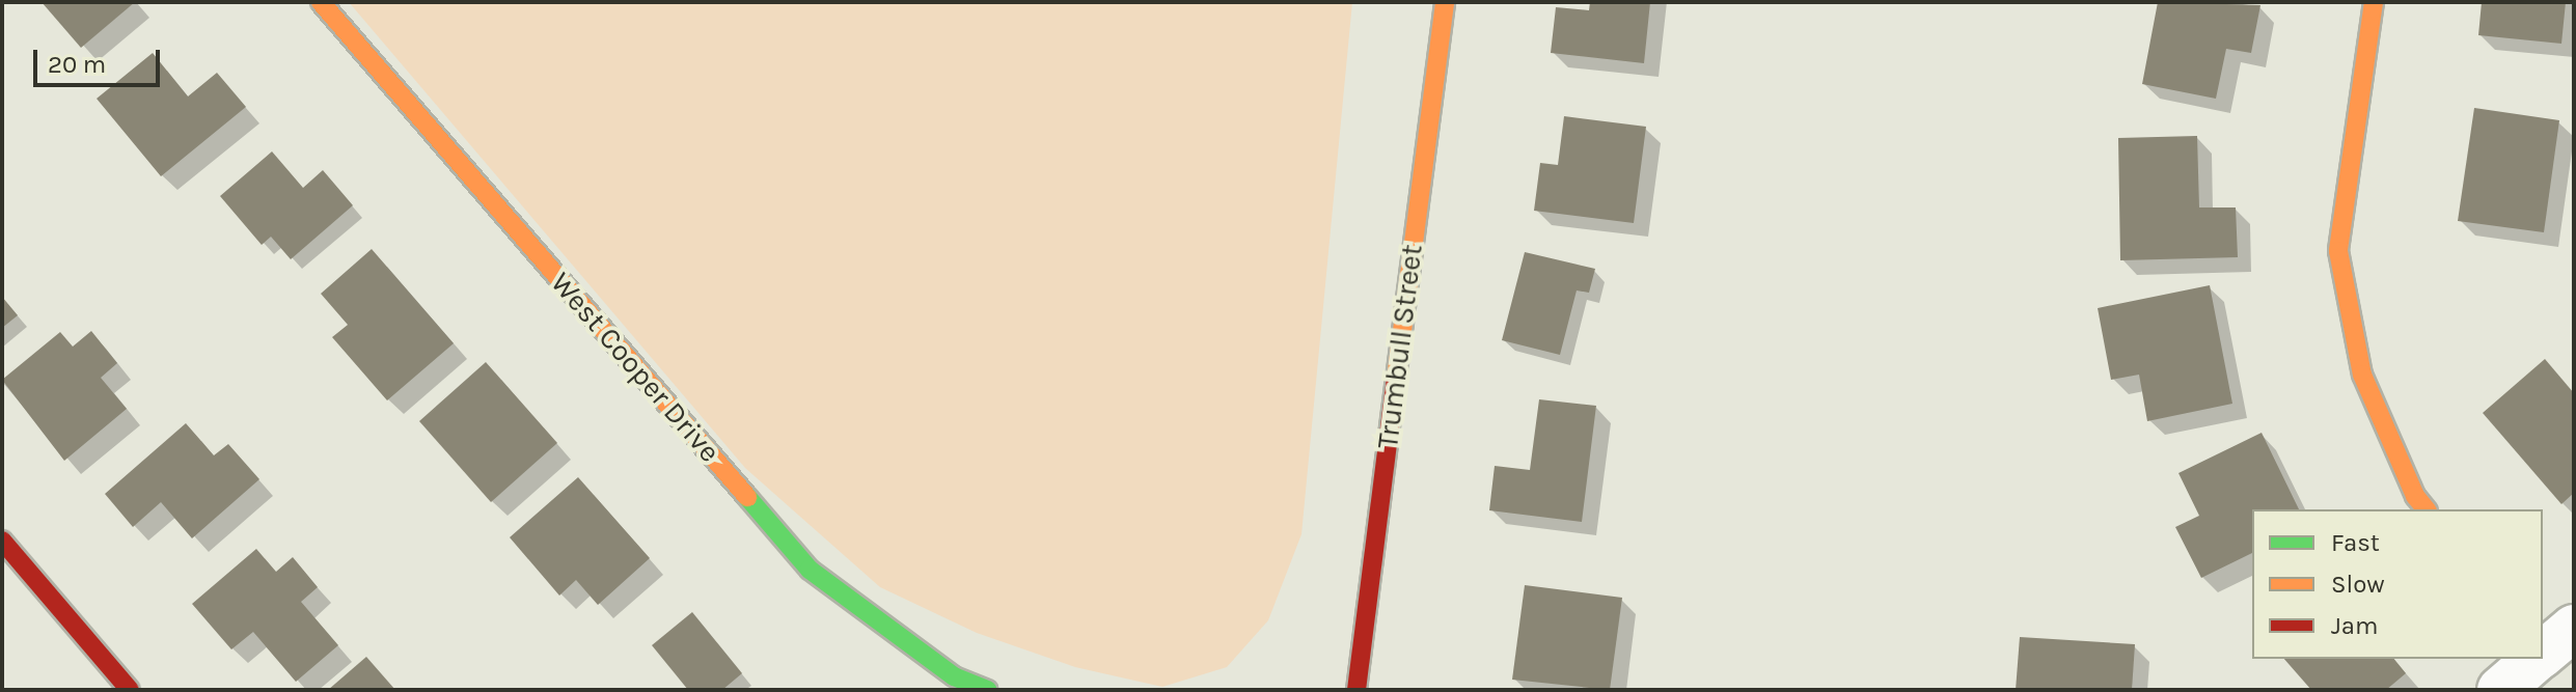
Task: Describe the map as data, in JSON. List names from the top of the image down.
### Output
{
  "streets": {
    "street": ["Trumbull Street", "West Cooper Drive"]
  },
  "legend": ["Fast", "Slow", "Jam"],
  "scale_bar": "20 m"
}
